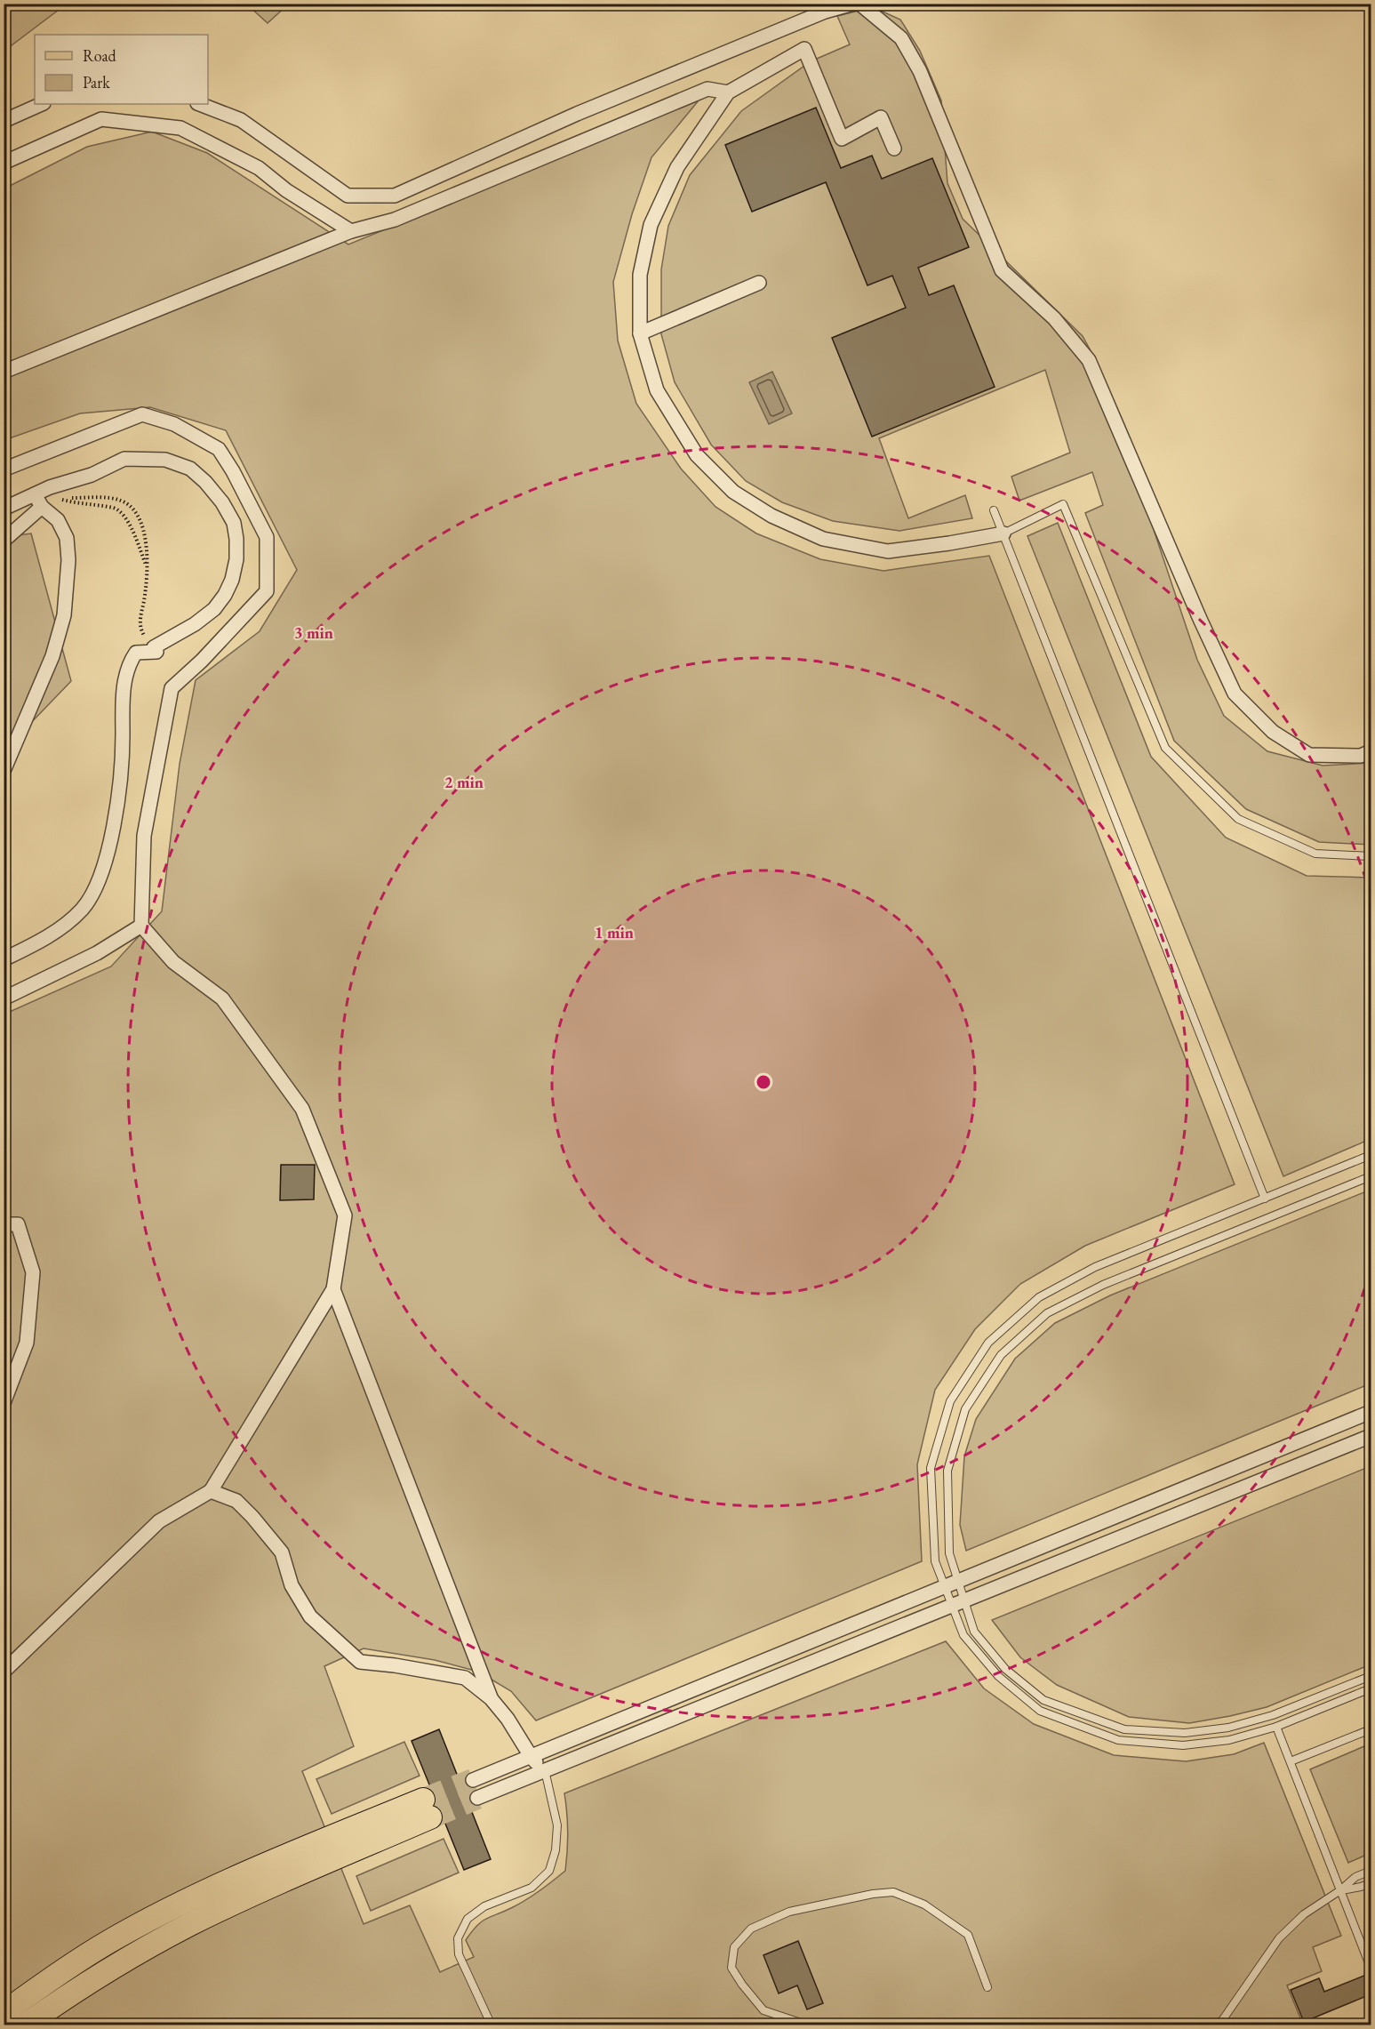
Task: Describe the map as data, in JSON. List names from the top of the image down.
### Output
{
  "legend": ["Road", "Park"],
  "rings": ["3 min", "2 min", "1 min"]
}
